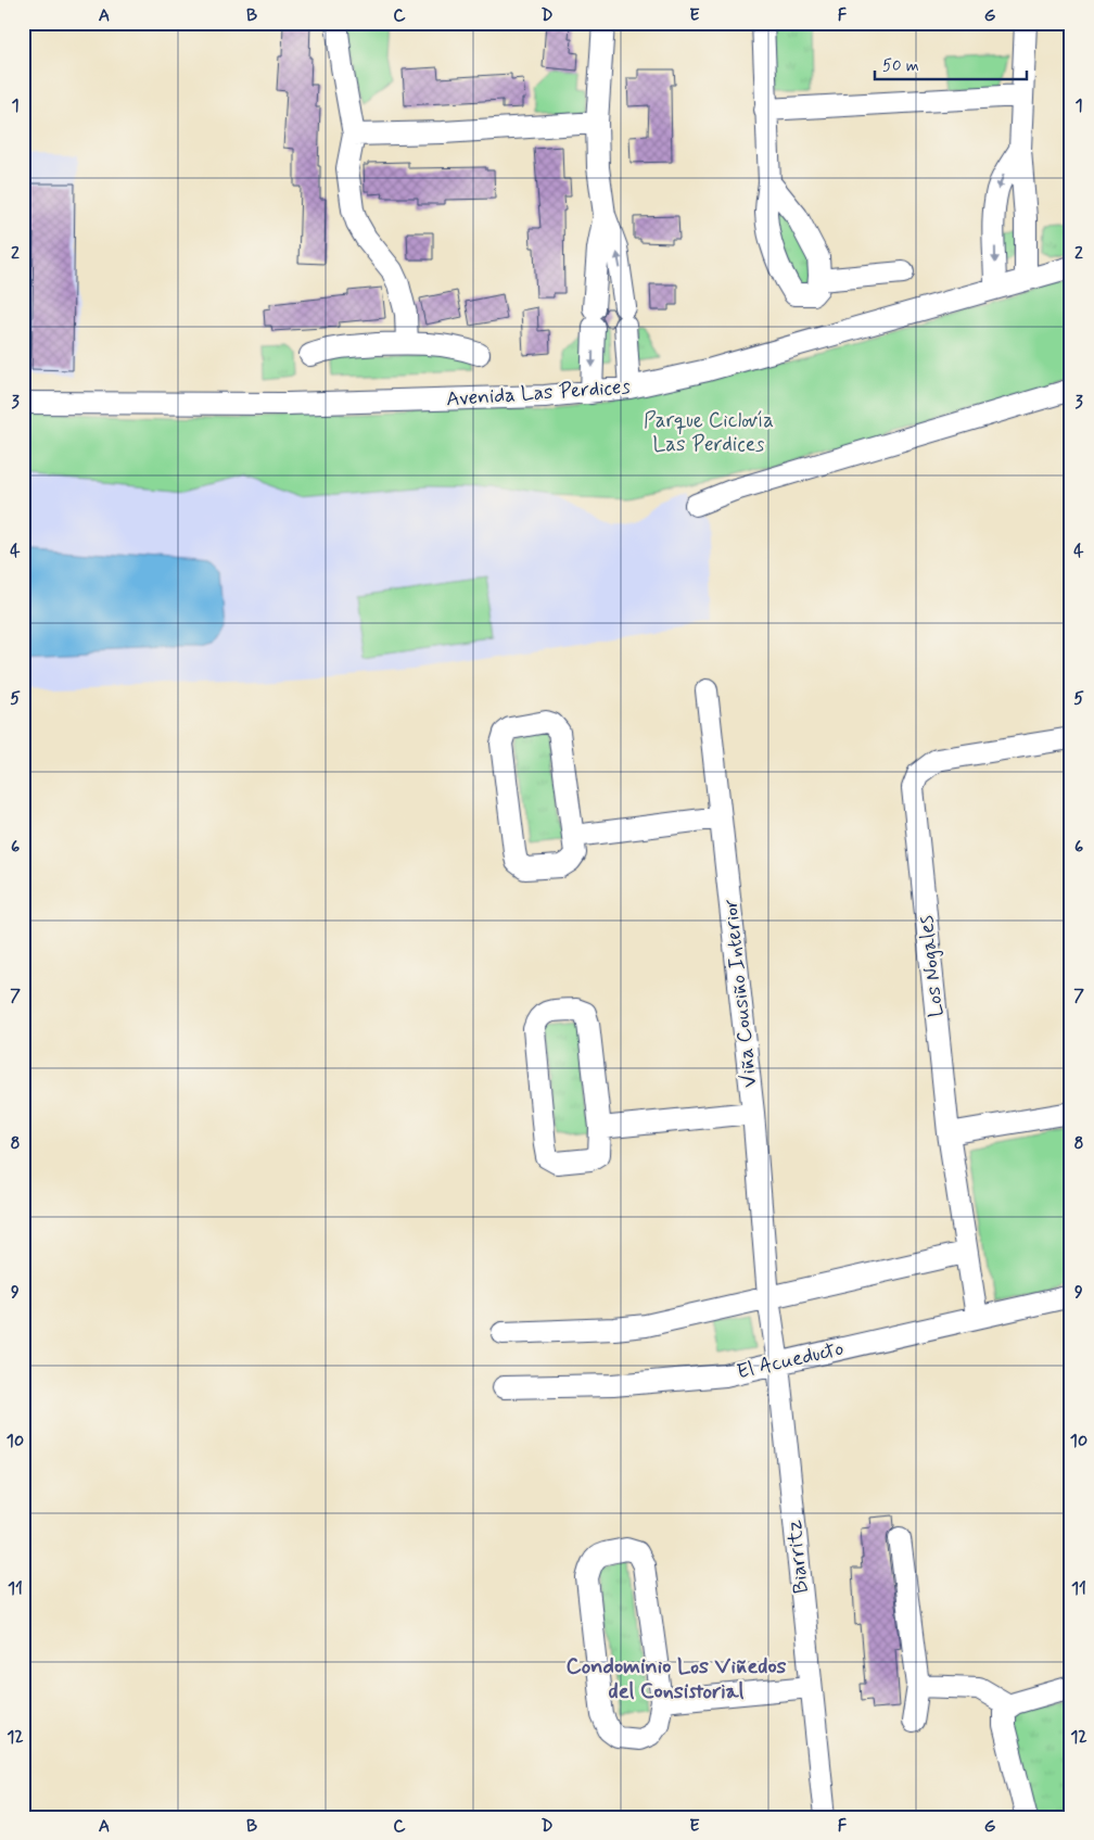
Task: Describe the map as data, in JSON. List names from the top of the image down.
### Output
{
  "streets": {
    "street": [
      "Avenida Las Perdices",
      "Los Nogales",
      "Viña Cousiño Interior",
      "El Acueducto",
      "Biarritz"
    ]
  },
  "crossings": [
    ["Los Nogales", "El Acueducto"],
    ["Viña Cousiño Interior", "Biarritz"],
    ["El Acueducto", "Biarritz"]
  ],
  "districts": ["Condominio Los Viñedos del Consistorial"],
  "parks": ["Parque Ciclovía Las Perdices"],
  "scale_bar": "50 m",
  "grid": {
    "columns": [
      "A",
      "B",
      "C",
      "D",
      "E",
      "F",
      "G"
    ],
    "rows": [
      "1",
      "2",
      "3",
      "4",
      "5",
      "6",
      "7",
      "8",
      "9",
      "10",
      "11",
      "12"
    ]
  }
}
